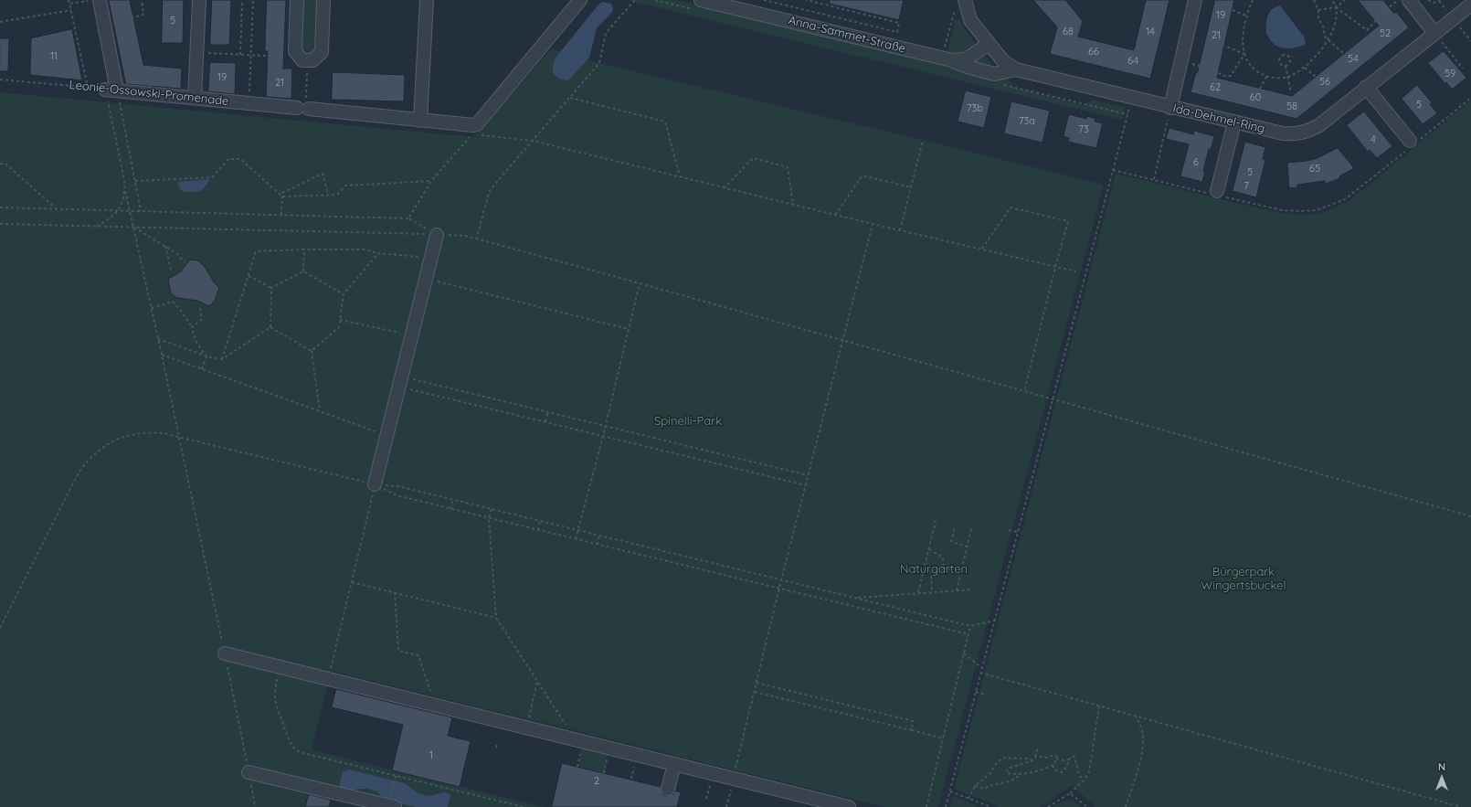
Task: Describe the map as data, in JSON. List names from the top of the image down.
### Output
{
  "streets": {
    "street": ["Anna-Sammet-Straße", "Leonie-Ossowski-Promenade", "Ida-Dehmel-Ring"]
  },
  "crossings": [
    ["Anna-Sammet-Straße", "Ida-Dehmel-Ring"]
  ],
  "parks": ["Spinelli-Park", "Naturgarten", "Bürgerpark Wingertsbuckel"],
  "house_numbers": [
    "19",
    "5",
    "68",
    "14",
    "52",
    "21",
    "66",
    "11",
    "54",
    "64",
    "59",
    "19",
    "56",
    "21",
    "62",
    "60",
    "5",
    "58",
    "73b",
    "73a",
    "73",
    "4",
    "6",
    "65",
    "5",
    "7",
    "1",
    "2"
  ],
  "north": "top"
}
